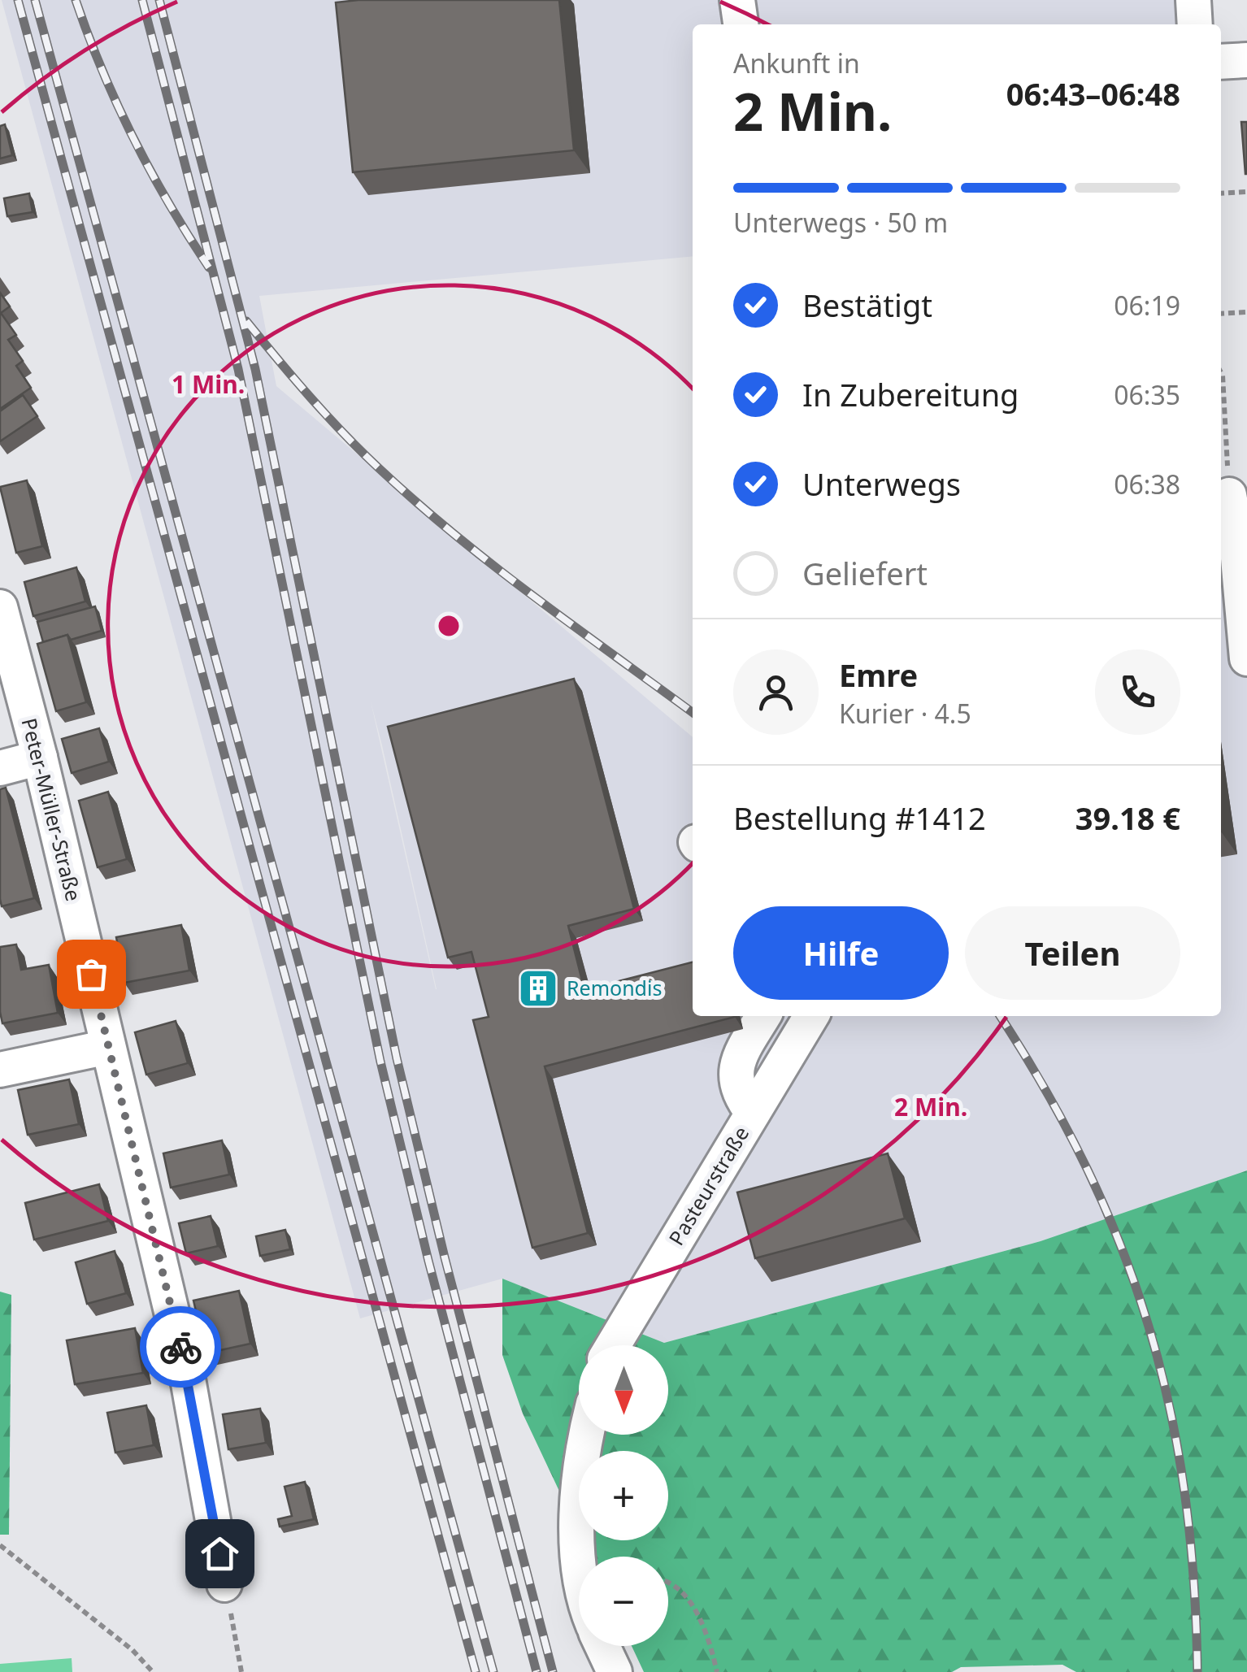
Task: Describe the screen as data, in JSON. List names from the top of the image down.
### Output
{
  "streets": {
    "street": ["Peter-Müller-Straße", "Pasteurstraße"]
  },
  "places": {
    "building": ["Remondis"]
  },
  "north": "bottom",
  "page": {
    "heading": ["2 Min.", "Ankunft in", "06:43–06:48"],
    "panel": [
      "Emre",
      "Kurier · 4.5",
      "Bestellung #1412",
      "39.18 €"
    ],
    "bar": "Unterwegs · 50 m",
    "list": [
      ["Bestätigt", "06:19"],
      ["In Zubereitung", "06:35"],
      ["Unterwegs", "06:38"],
      "Geliefert"
    ],
    "buttons": ["Hilfe", "Teilen"],
    "map_buttons": ["+", "−"]
  },
  "rings": ["1 Min.", "2 Min."]
}
